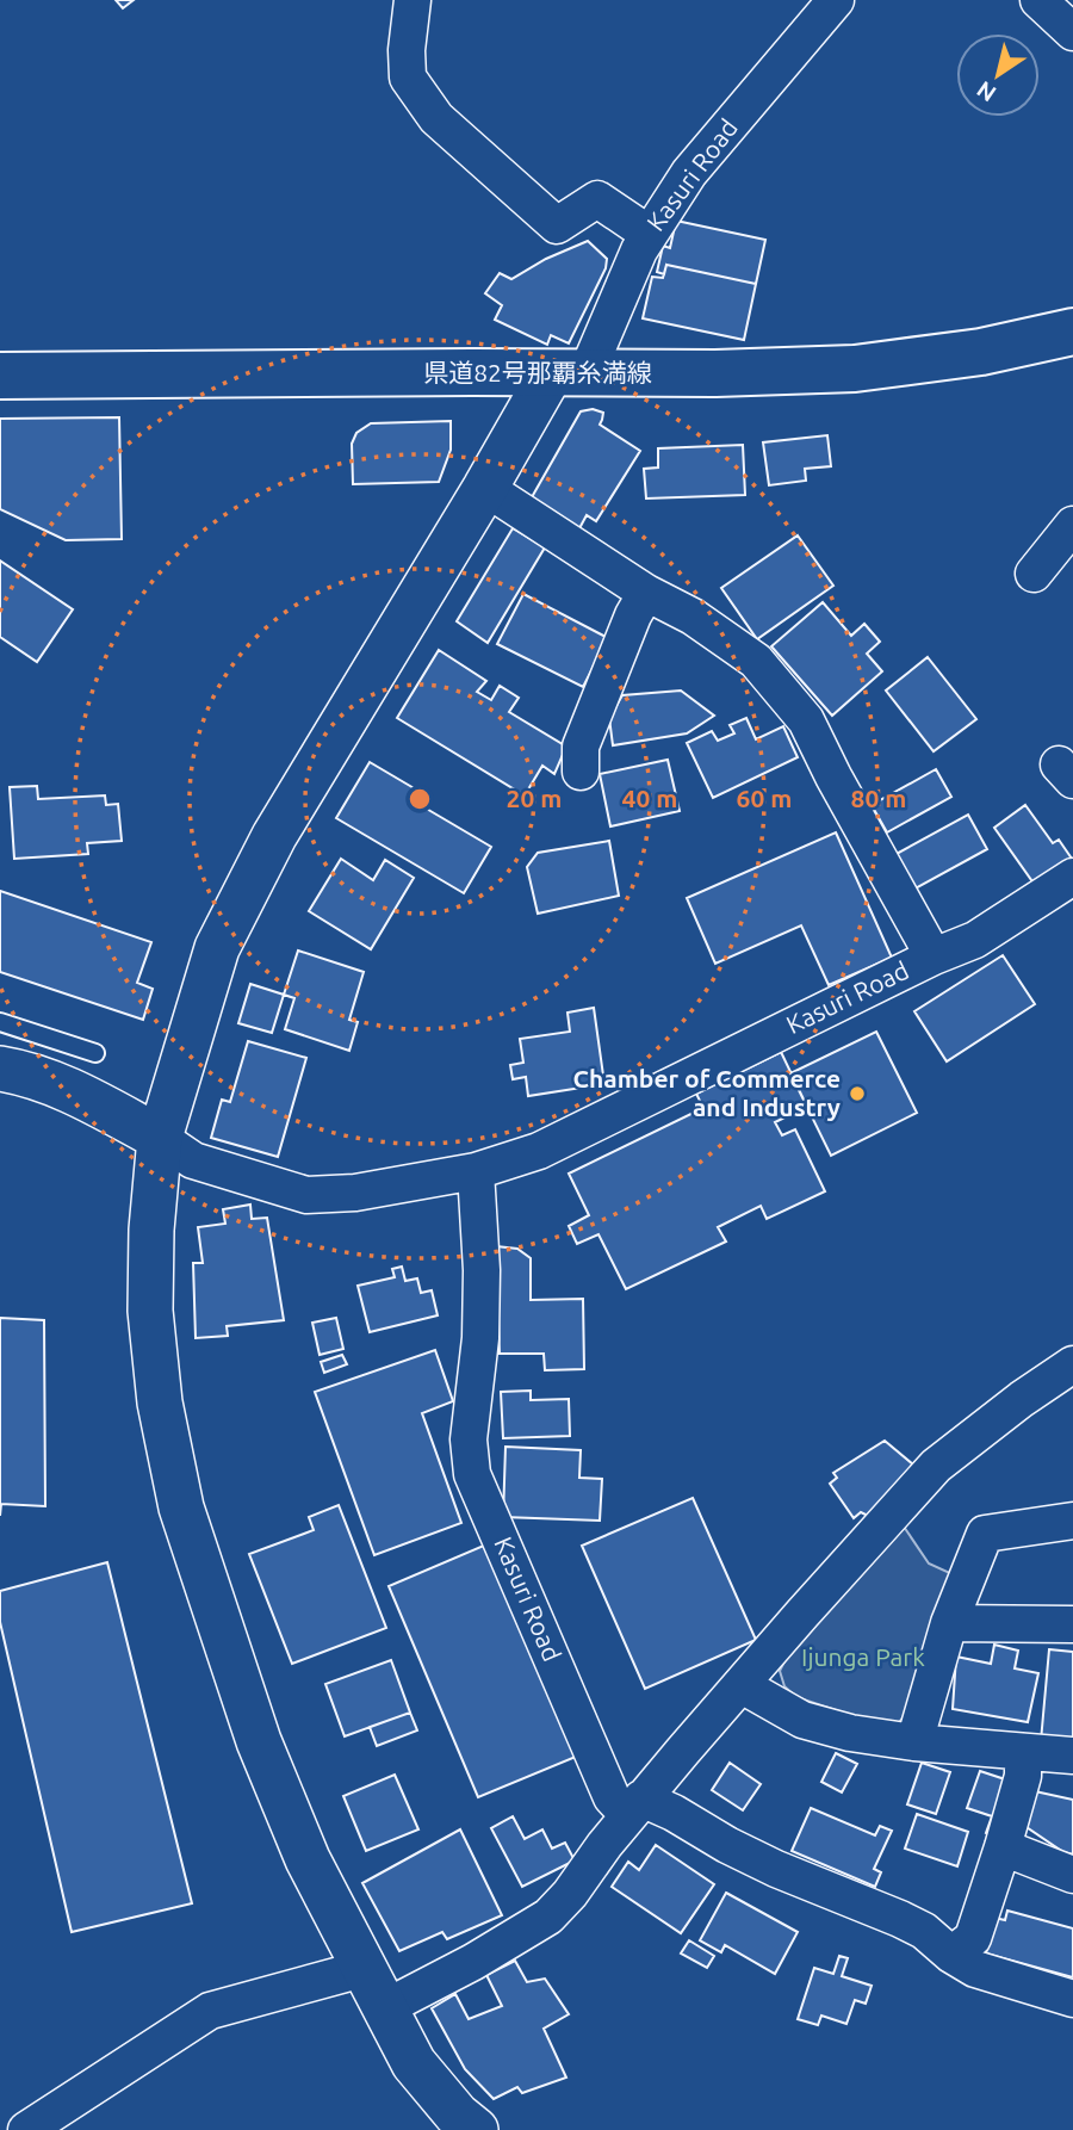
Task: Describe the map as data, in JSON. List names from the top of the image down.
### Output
{
  "streets": {
    "main road": ["県道82号那覇糸満線"],
    "street": ["Kasuri Road"]
  },
  "crossings": [
    ["Kasuri Road", "県道82号那覇糸満線"]
  ],
  "parks": ["Ijunga Park"],
  "places": ["Chamber of Commerce and Industry"],
  "north": "bottom left",
  "rings": [
    "20 m",
    "40 m",
    "60 m",
    "80 m"
  ]
}
